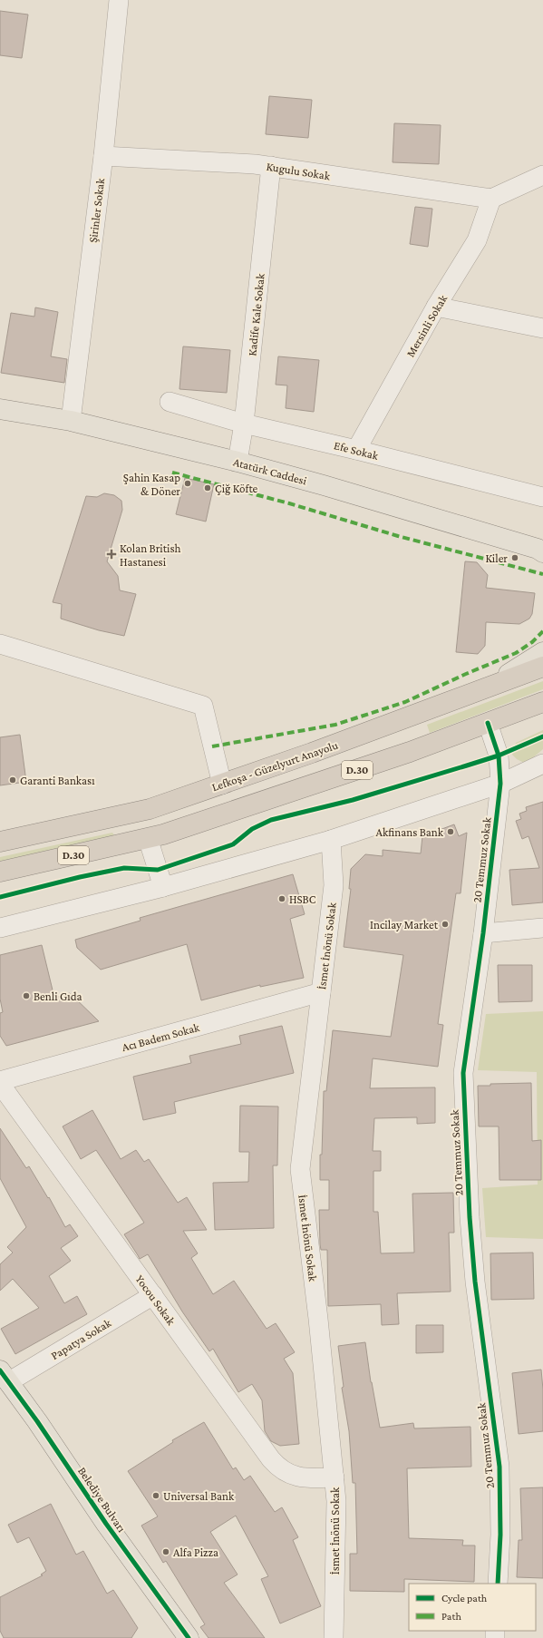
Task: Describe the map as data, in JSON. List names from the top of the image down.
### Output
{
  "streets": {
    "highway": ["Lefkoşa - Güzelyurt Anayolu", "D.30"],
    "main road": ["Atatürk Caddesi", "Belediye Bulvarı"],
    "street": [
      "Kugulu Sokak",
      "Şirinler Sokak",
      "Kadife Kale Sokak",
      "Mersinli Sokak",
      "Efe Sokak",
      "20 Temmuz Sokak",
      "İsmet İnönü Sokak",
      "Acı Badem Sokak",
      "Yocou Sokak",
      "Papatya Sokak"
    ]
  },
  "crossings": [
    ["Kugulu Sokak", "Şirinler Sokak"],
    ["Kugulu Sokak", "Kadife Kale Sokak"],
    ["Kugulu Sokak", "Mersinli Sokak"],
    ["Şirinler Sokak", "Atatürk Caddesi"],
    ["Kadife Kale Sokak", "Efe Sokak"],
    ["Kadife Kale Sokak", "Atatürk Caddesi"],
    ["Mersinli Sokak", "Efe Sokak"],
    ["D.30", "20 Temmuz Sokak"],
    ["İsmet İnönü Sokak", "Acı Badem Sokak"],
    ["İsmet İnönü Sokak", "Yocou Sokak"],
    ["Yocou Sokak", "Papatya Sokak"],
    ["Papatya Sokak", "Belediye Bulvarı"]
  ],
  "places": {
    "other": [
      "Şahin Kasap & Döner",
      "Çiğ Köfte",
      "Kiler",
      "Garanti Bankası",
      "Akfinans Bank",
      "HSBC",
      "Incilay Market",
      "Benli Gıda",
      "Universal Bank",
      "Alfa Pizza"
    ],
    "health": ["Kolan British Hastanesi"]
  },
  "legend": ["Cycle path", "Path"]
}
